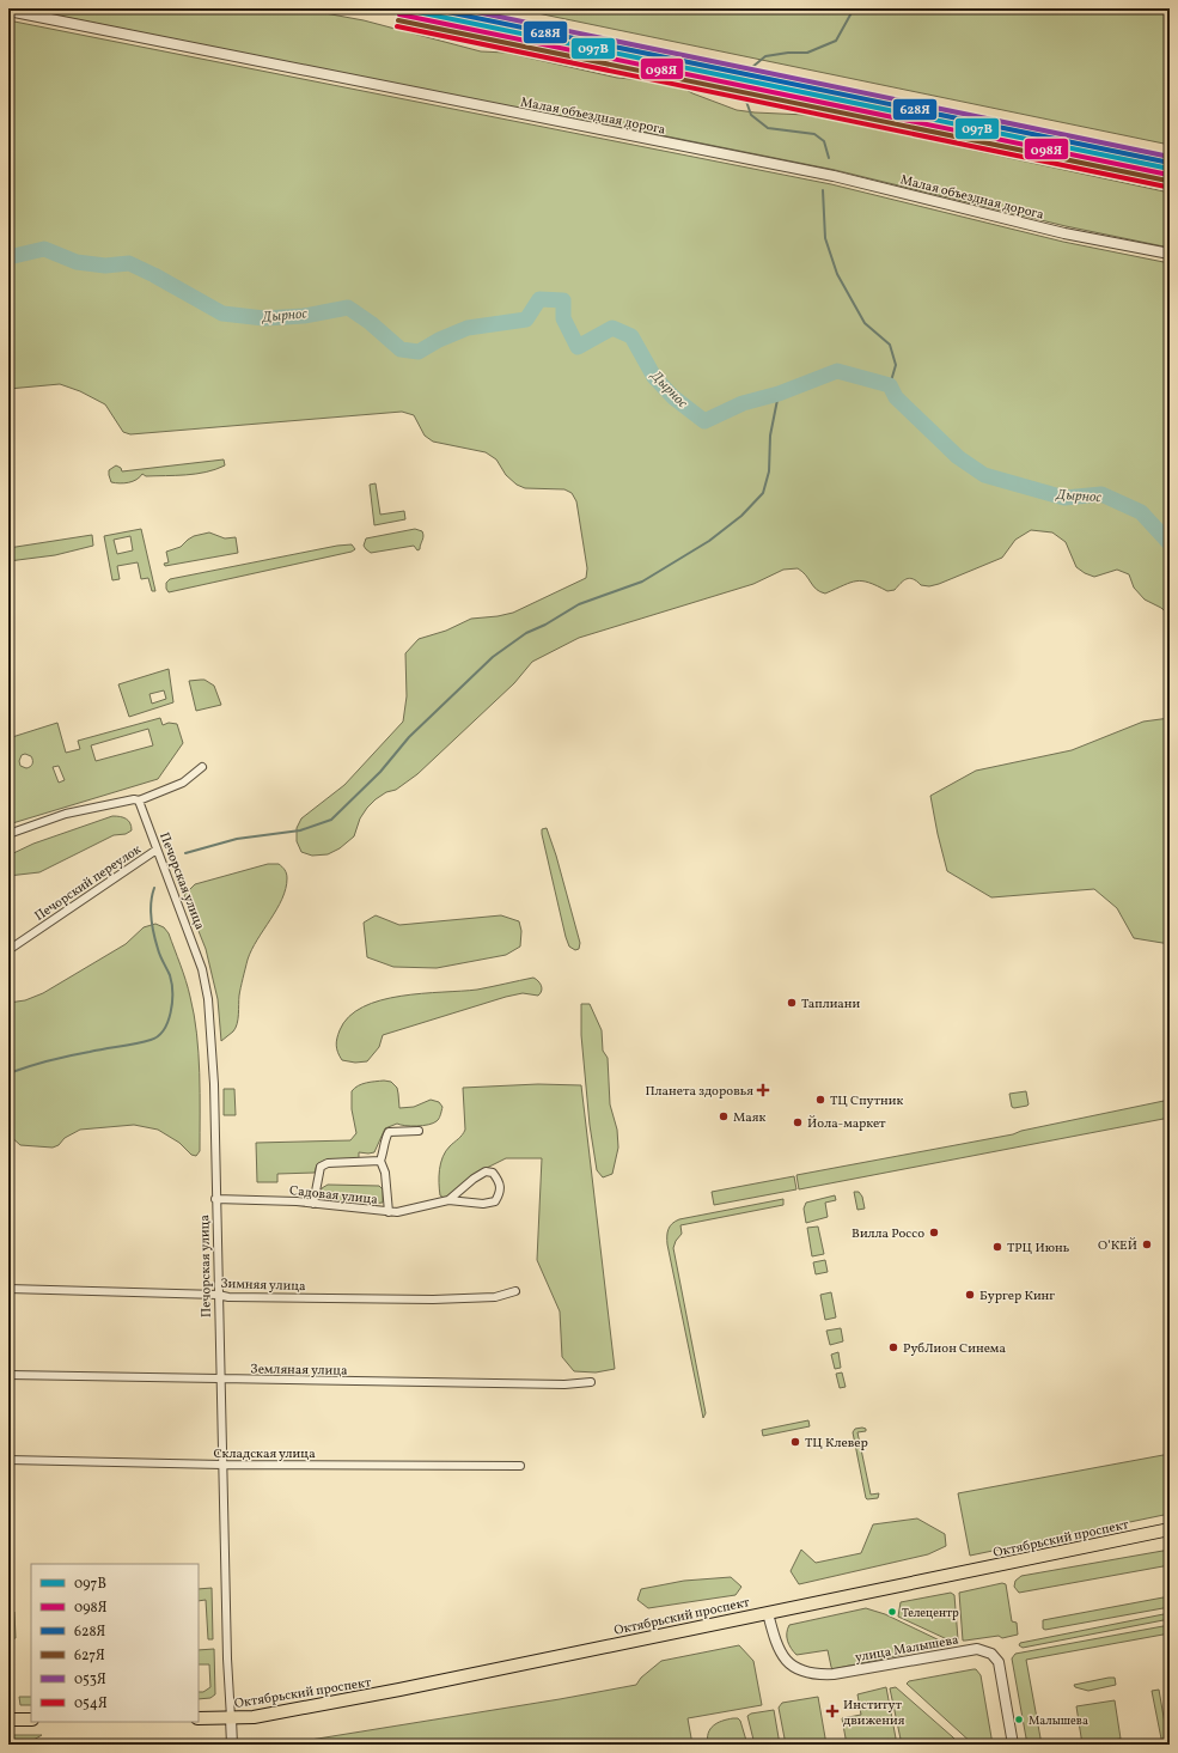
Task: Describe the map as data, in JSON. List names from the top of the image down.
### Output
{
  "streets": {
    "main road": ["Октябрьский проспект"],
    "street": [
      "Малая объездная дорога",
      "Печорская улица",
      "Печорский переулок",
      "Садовая улица",
      "Зимняя улица",
      "Земляная улица",
      "Складская улица",
      "улица Малышева"
    ]
  },
  "crossings": [
    ["Печорская улица", "Печорский переулок"],
    ["Печорская улица", "Садовая улица"],
    ["Печорская улица", "Зимняя улица"],
    ["Печорская улица", "Земляная улица"],
    ["Печорская улица", "Складская улица"],
    ["Печорская улица", "Октябрьский проспект"],
    ["Октябрьский проспект", "улица Малышева"]
  ],
  "water": ["Дырнос"],
  "places": {
    "other": [
      "Таплиани",
      "ТЦ Спутник",
      "Маяк",
      "Йола-маркет",
      "Вилла Россо",
      "О’КЕЙ",
      "ТРЦ Июнь",
      "Бургер Кинг",
      "РубЛион Синема",
      "ТЦ Клевер",
      "Телецентр",
      "Малышева"
    ],
    "health": ["Планета здоровья", "Институт движения"]
  },
  "lines": [
    "transit line 097В",
    "transit line 628Я",
    "transit line 053Я",
    "transit line 098Я",
    "transit line 627Я",
    "transit line 054Я"
  ],
  "legend": [
    "097В",
    "098Я",
    "628Я",
    "627Я",
    "053Я",
    "054Я"
  ]
}
